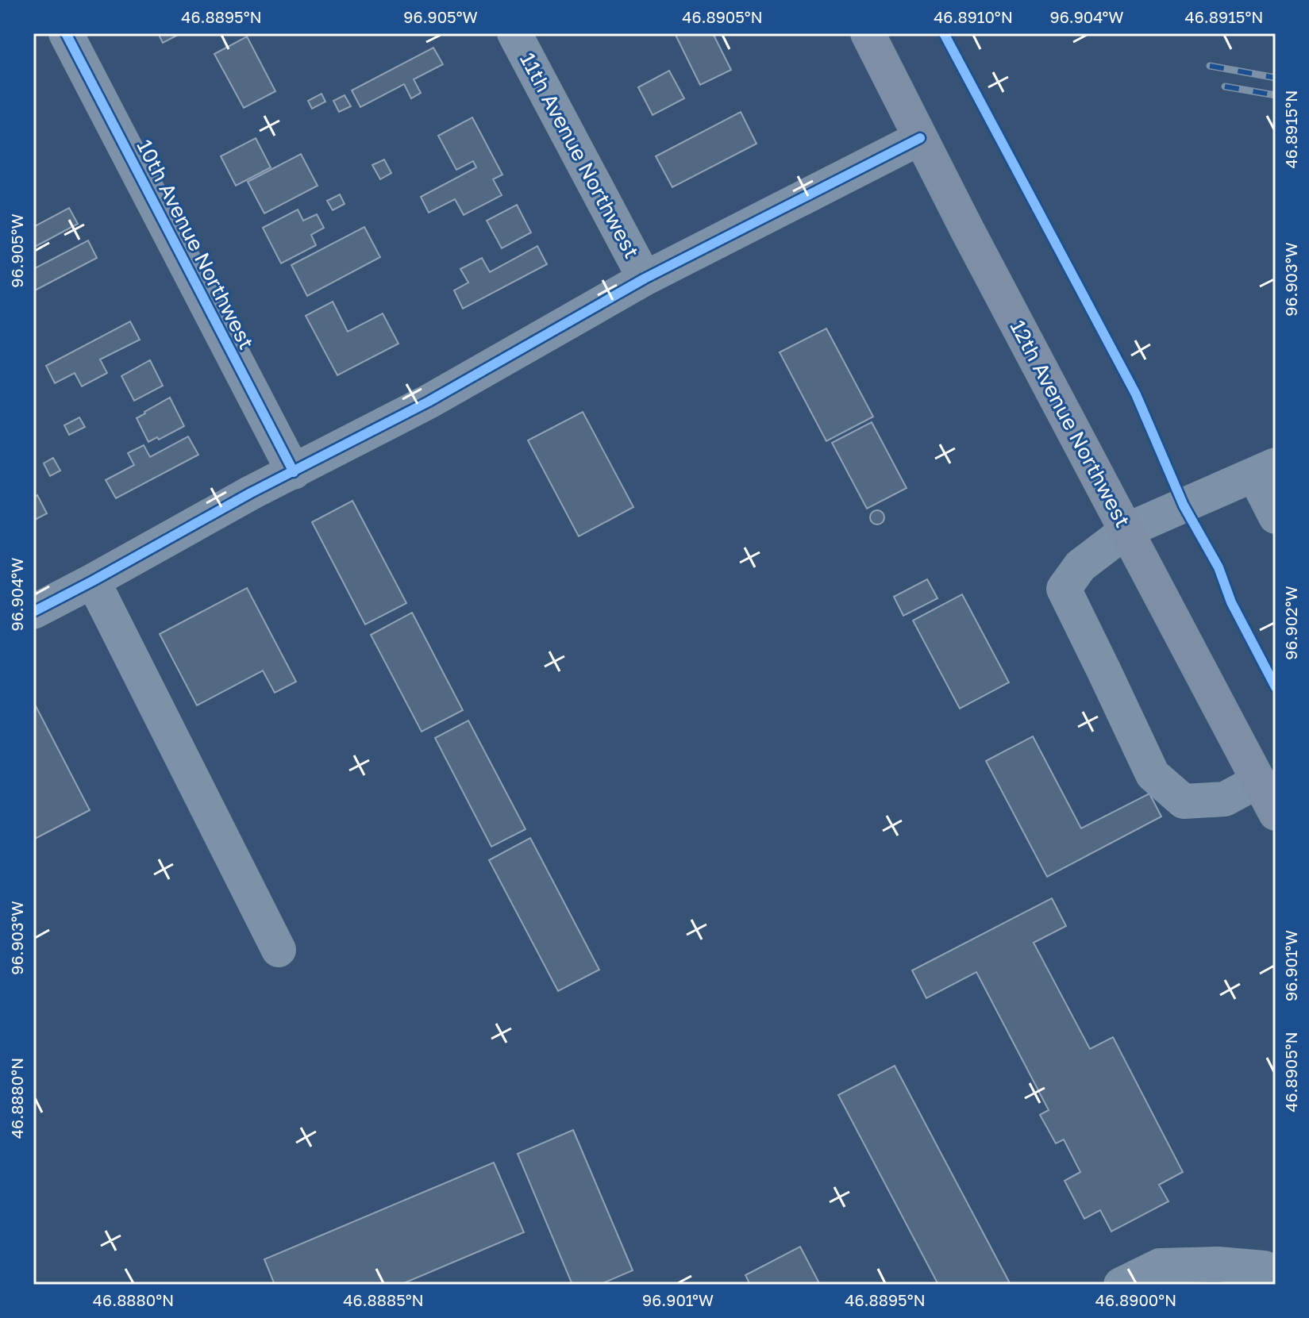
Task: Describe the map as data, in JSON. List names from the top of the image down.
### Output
{
  "streets": {
    "main road": ["12th Avenue Northwest"],
    "street": ["11th Avenue Northwest", "10th Avenue Northwest"]
  },
  "coordinates": [
    "46.8895°N",
    "96.905°W",
    "46.8905°N",
    "46.8910°N",
    "96.904°W",
    "46.8915°N",
    "96.903°W",
    "96.902°W",
    "96.901°W",
    "46.8880°N",
    "46.8885°N",
    "46.8900°N"
  ]
}
